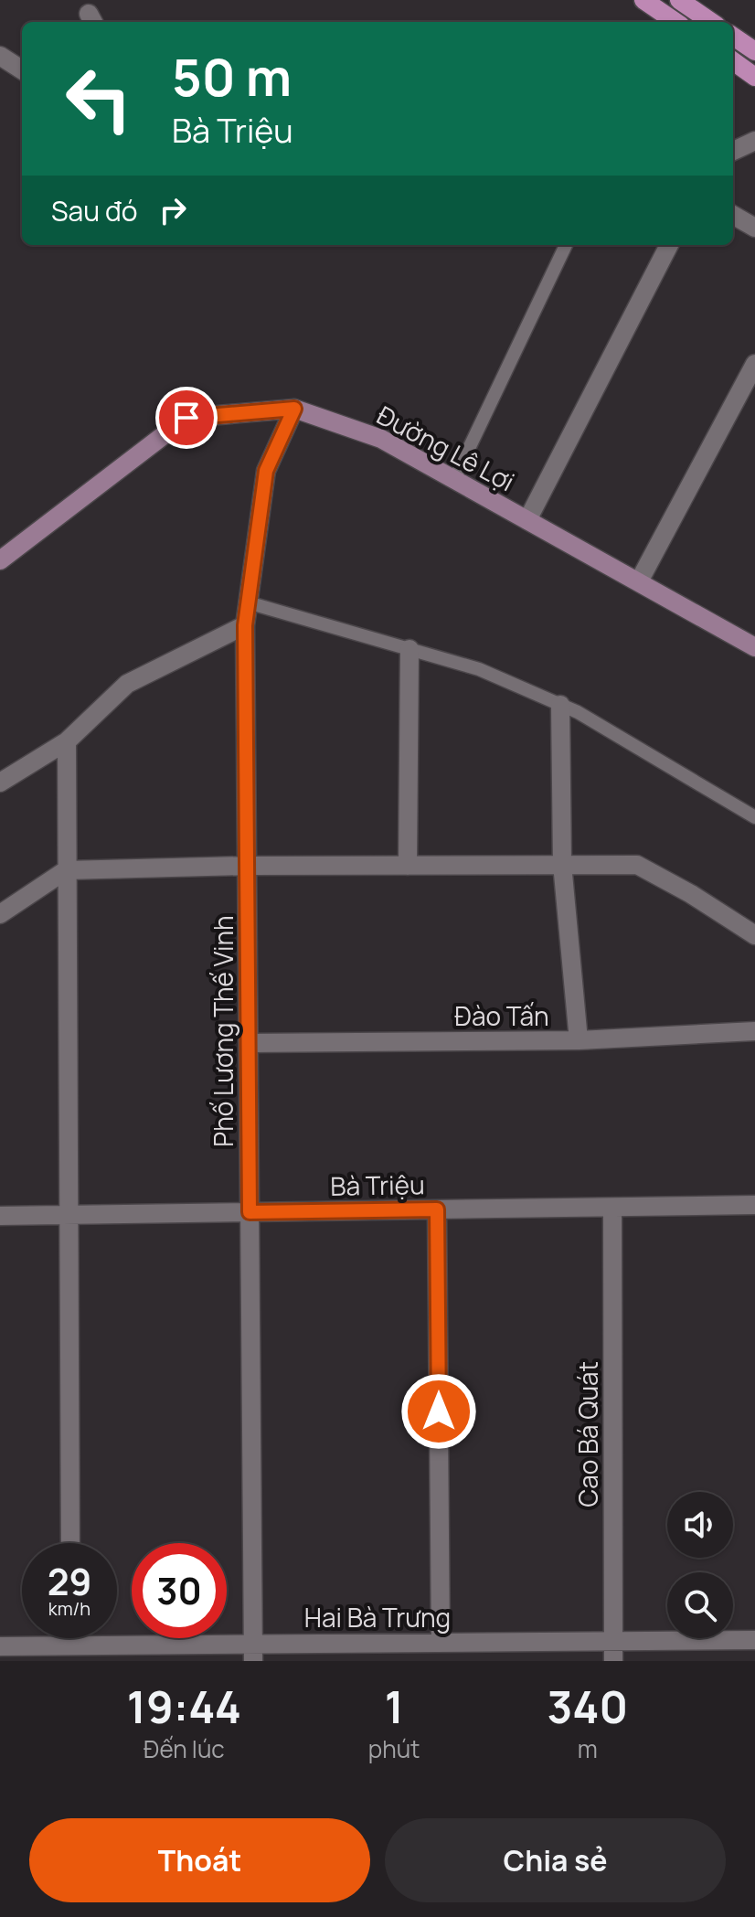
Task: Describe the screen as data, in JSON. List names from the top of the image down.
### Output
{
  "streets": {
    "street": [
      "Đường Lê Lợi",
      "Đào Tấn",
      "Phố Lương Thế Vinh",
      "Bà Triệu",
      "Cao Bá Quát",
      "Hai Bà Trưng"
    ]
  },
  "crossings": [
    ["Đường Lê Lợi", "Phố Lương Thế Vinh"],
    ["Đào Tấn", "Phố Lương Thế Vinh"],
    ["Phố Lương Thế Vinh", "Bà Triệu"],
    ["Phố Lương Thế Vinh", "Hai Bà Trưng"],
    ["Bà Triệu", "Cao Bá Quát"],
    ["Cao Bá Quát", "Hai Bà Trưng"]
  ],
  "page": {
    "turn": ["50 m", "Bà Triệu"],
    "then": "Sau đó",
    "speed": "29 km/h",
    "limit": "30",
    "eta": [
      "19:44",
      "Đến lúc",
      "1",
      "phút",
      "340",
      "m"
    ],
    "buttons": ["Thoát", "Chia sẻ"]
  }
}
